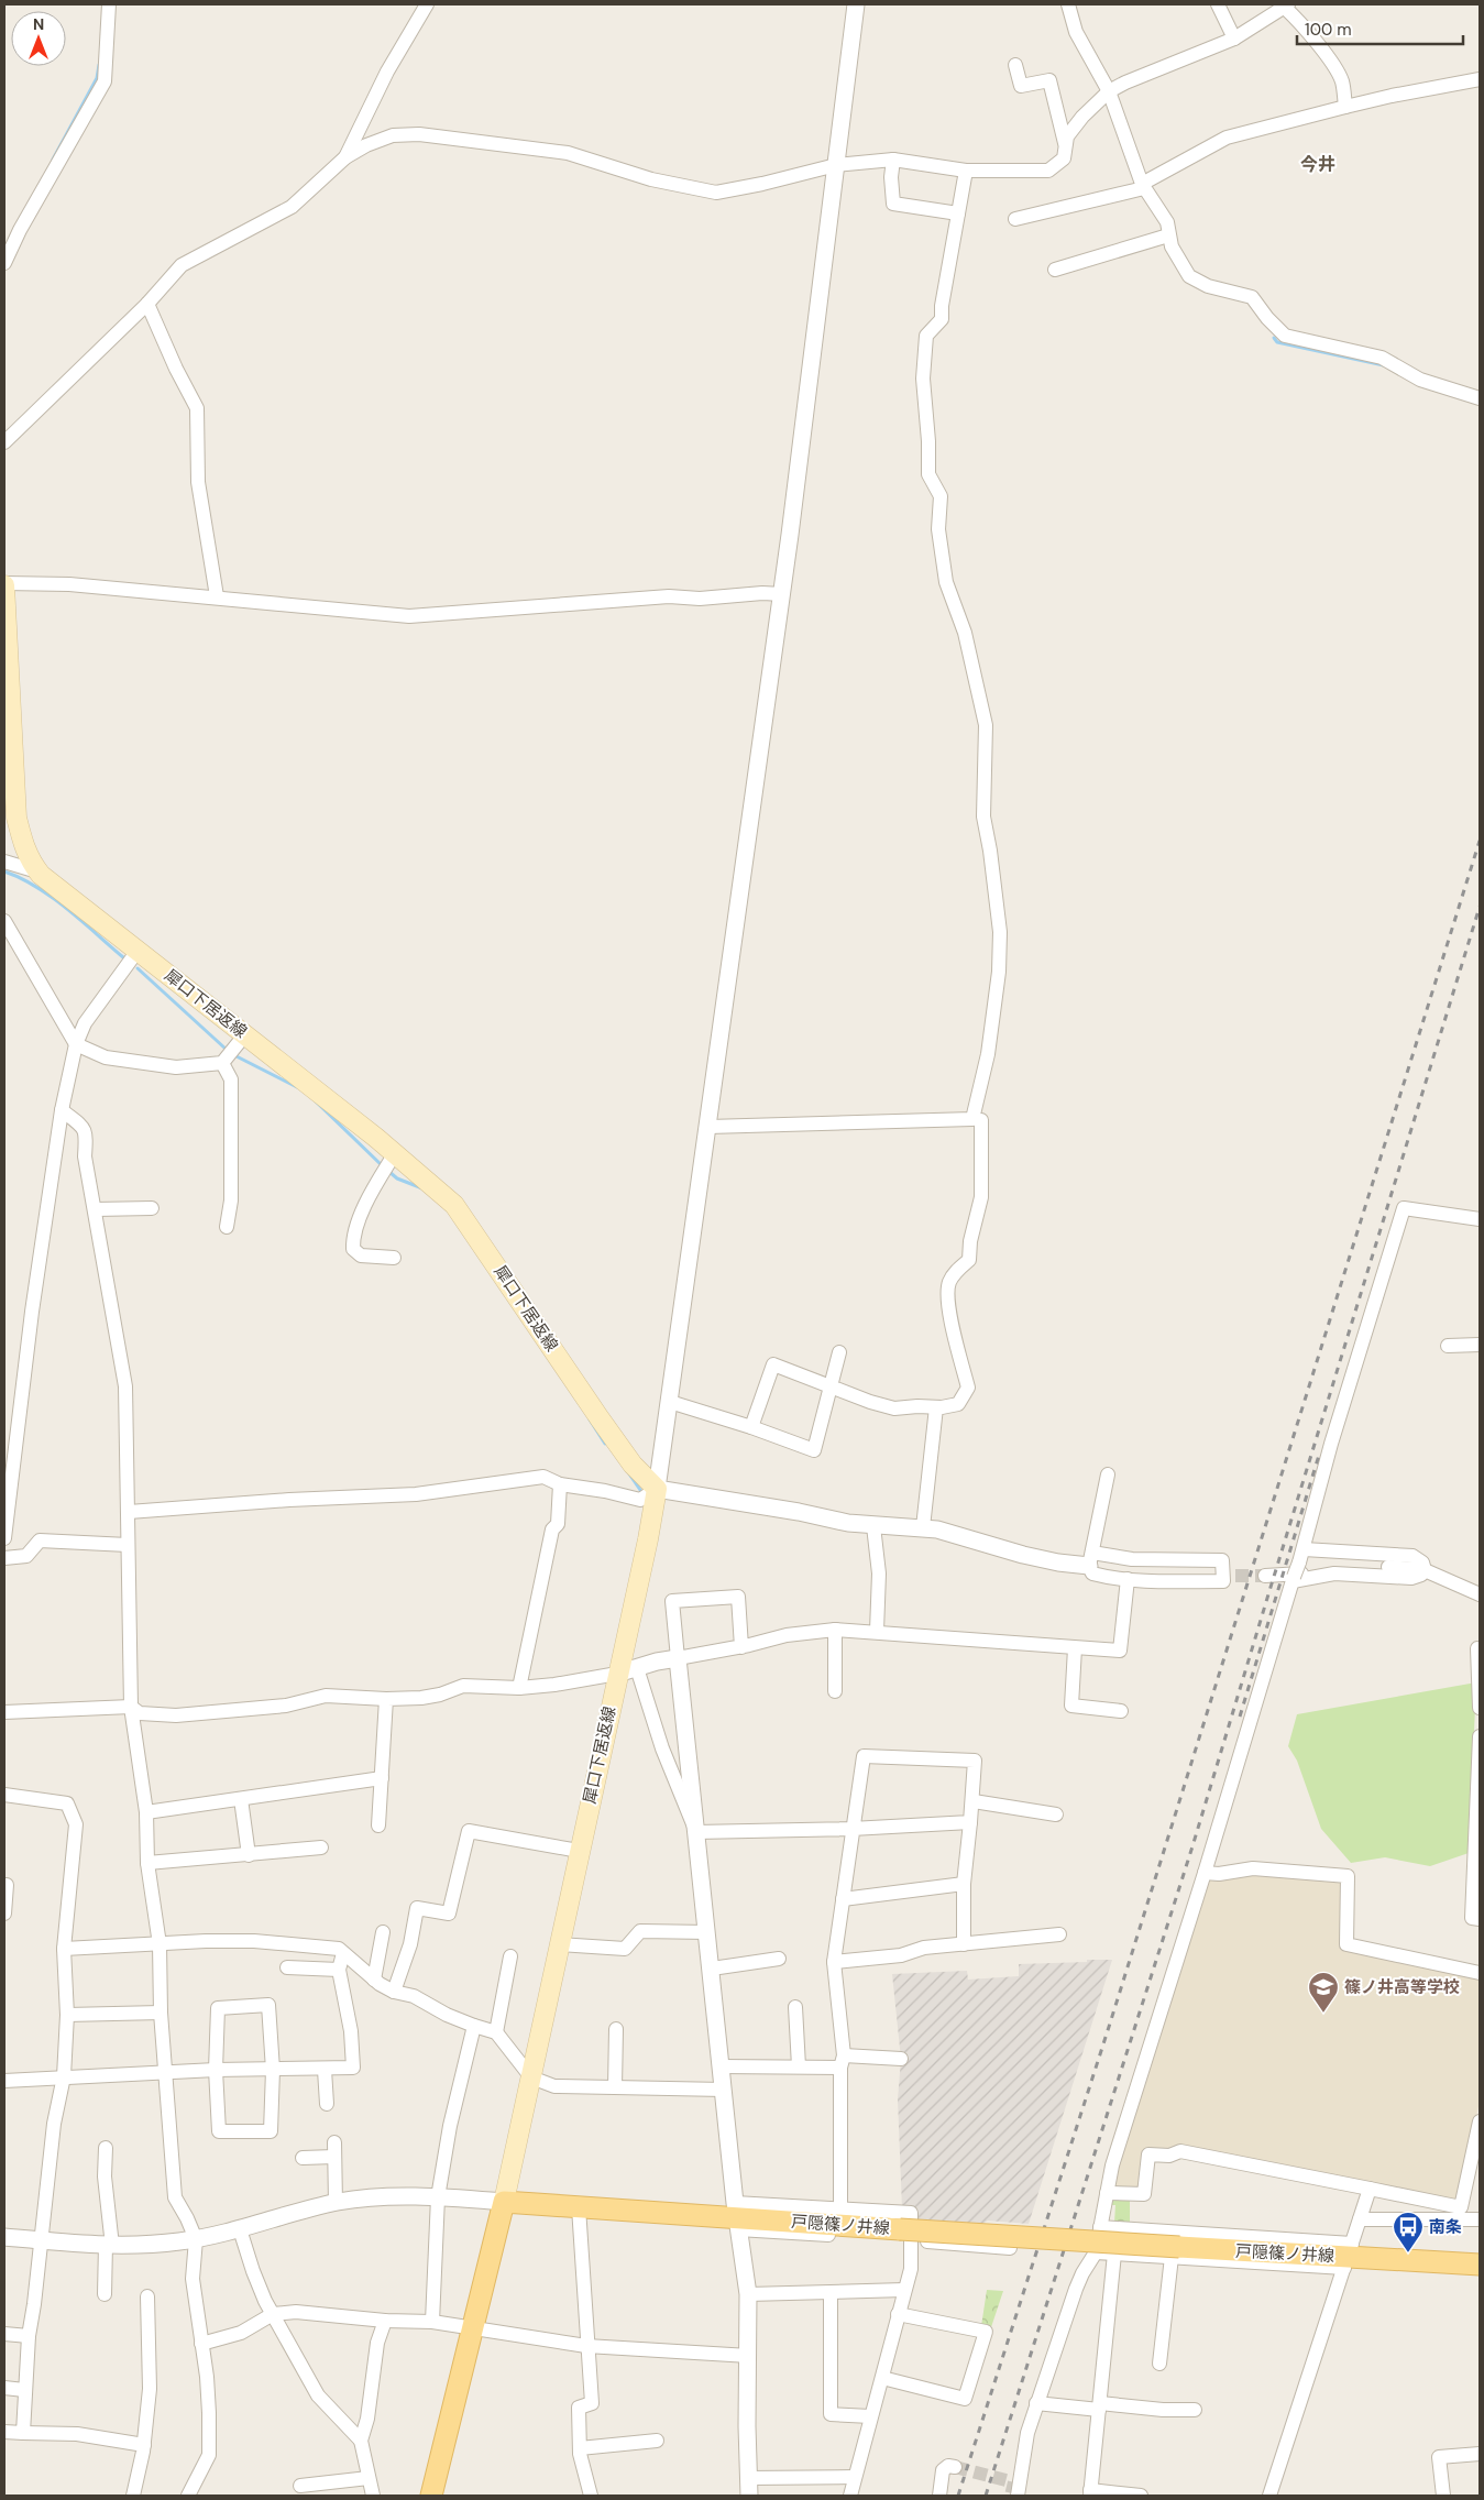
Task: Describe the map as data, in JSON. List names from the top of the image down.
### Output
{
  "streets": {
    "main road": ["犀口下居返線", "戸隠篠ノ井線"]
  },
  "crossings": [
    ["犀口下居返線", "戸隠篠ノ井線"]
  ],
  "districts": ["今井"],
  "places": {
    "school or university": ["篠ノ井高等学校"],
    "bus stop": ["南条"]
  },
  "scale_bar": "100 m",
  "north": "top"
}
